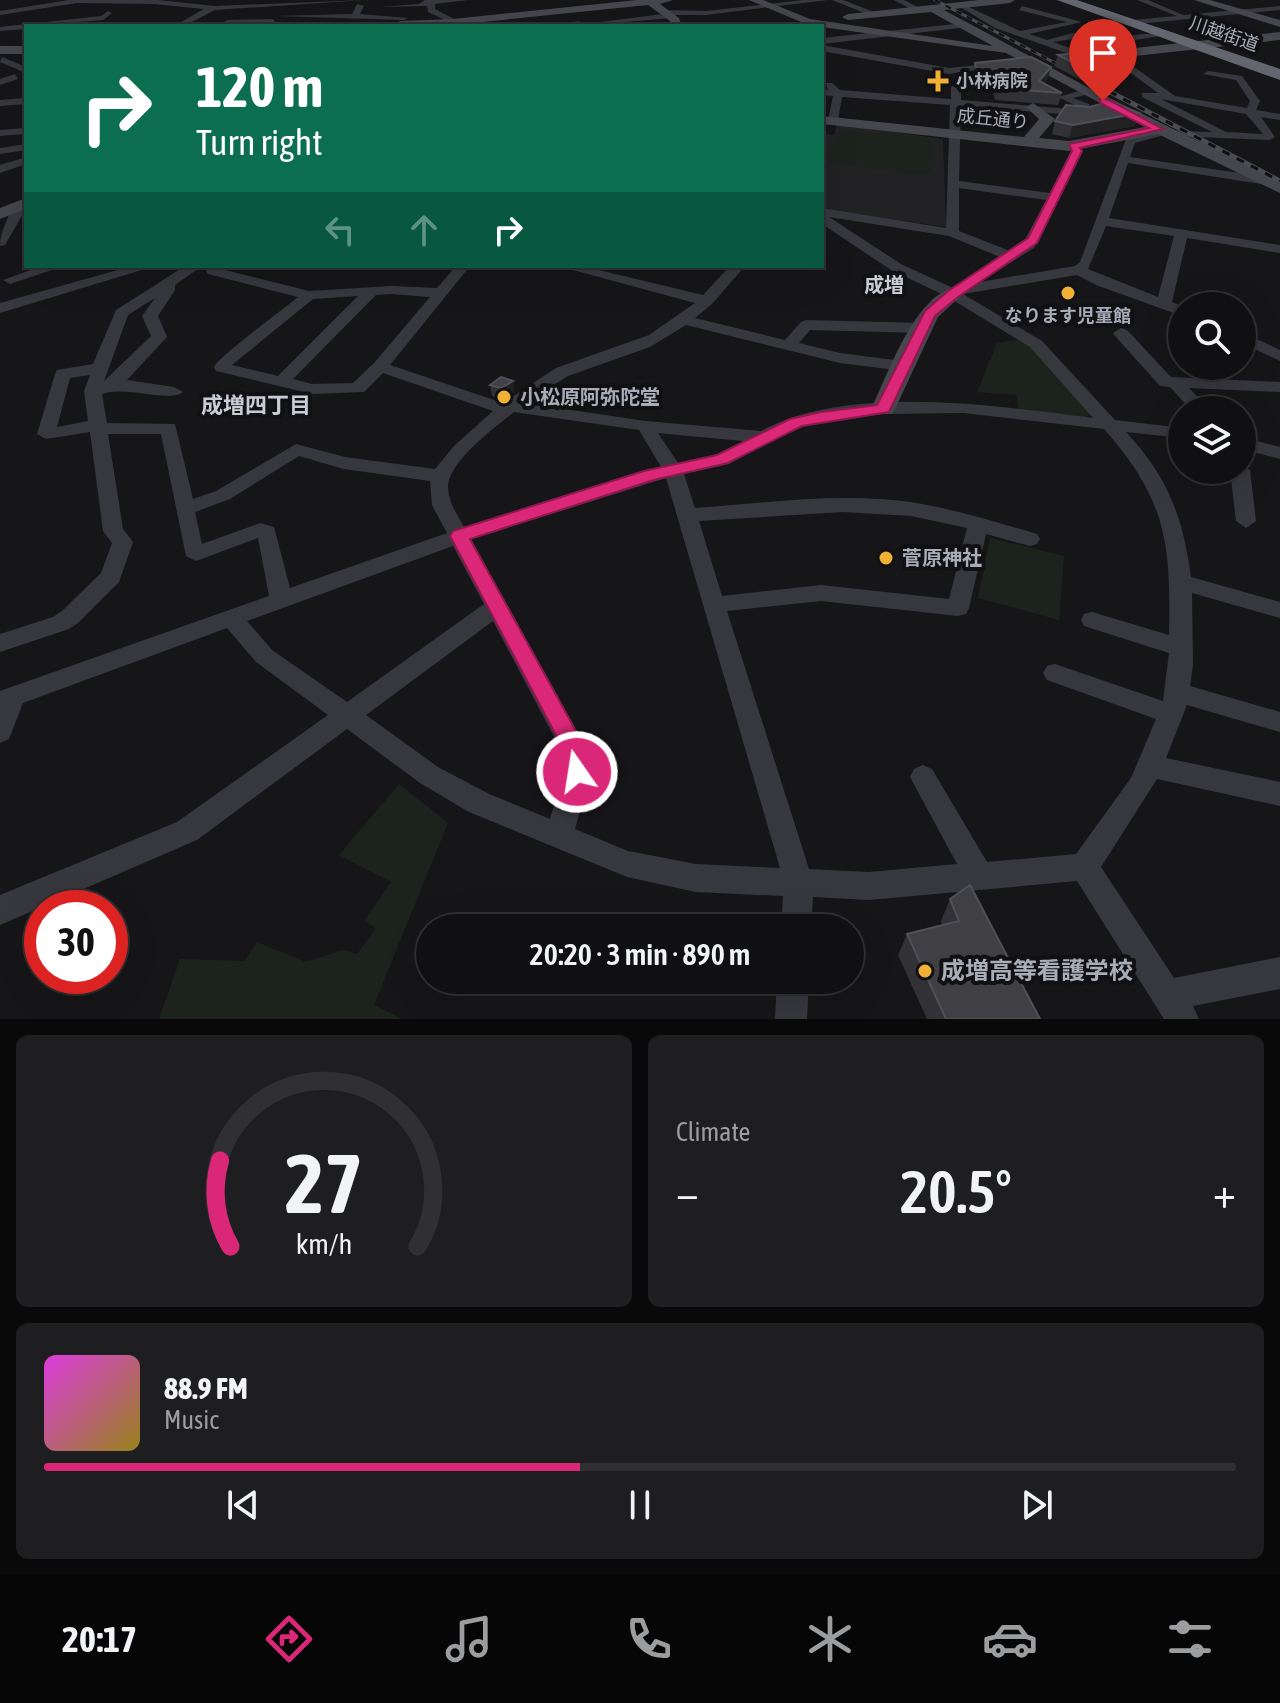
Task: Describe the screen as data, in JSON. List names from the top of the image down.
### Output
{
  "streets": {
    "highway": ["川越街道"],
    "street": ["成丘通り"]
  },
  "districts": ["成増", "成増四丁目"],
  "places": {
    "health": ["小林病院"],
    "other": [
      "なります児童館",
      "小松原阿弥陀堂",
      "菅原神社",
      "成増高等看護学校"
    ]
  },
  "page": {
    "turn": ["120 m", "Turn right"],
    "limit": "30",
    "trip": "20:20 · 3 min · 890 m",
    "tile": "Climate",
    "heat": ["−", "20.5°", "+"],
    "song": ["88.9 FM", "Music"],
    "tabs": "20:17",
    "gauge": ["27", "km/h"]
  }
}
